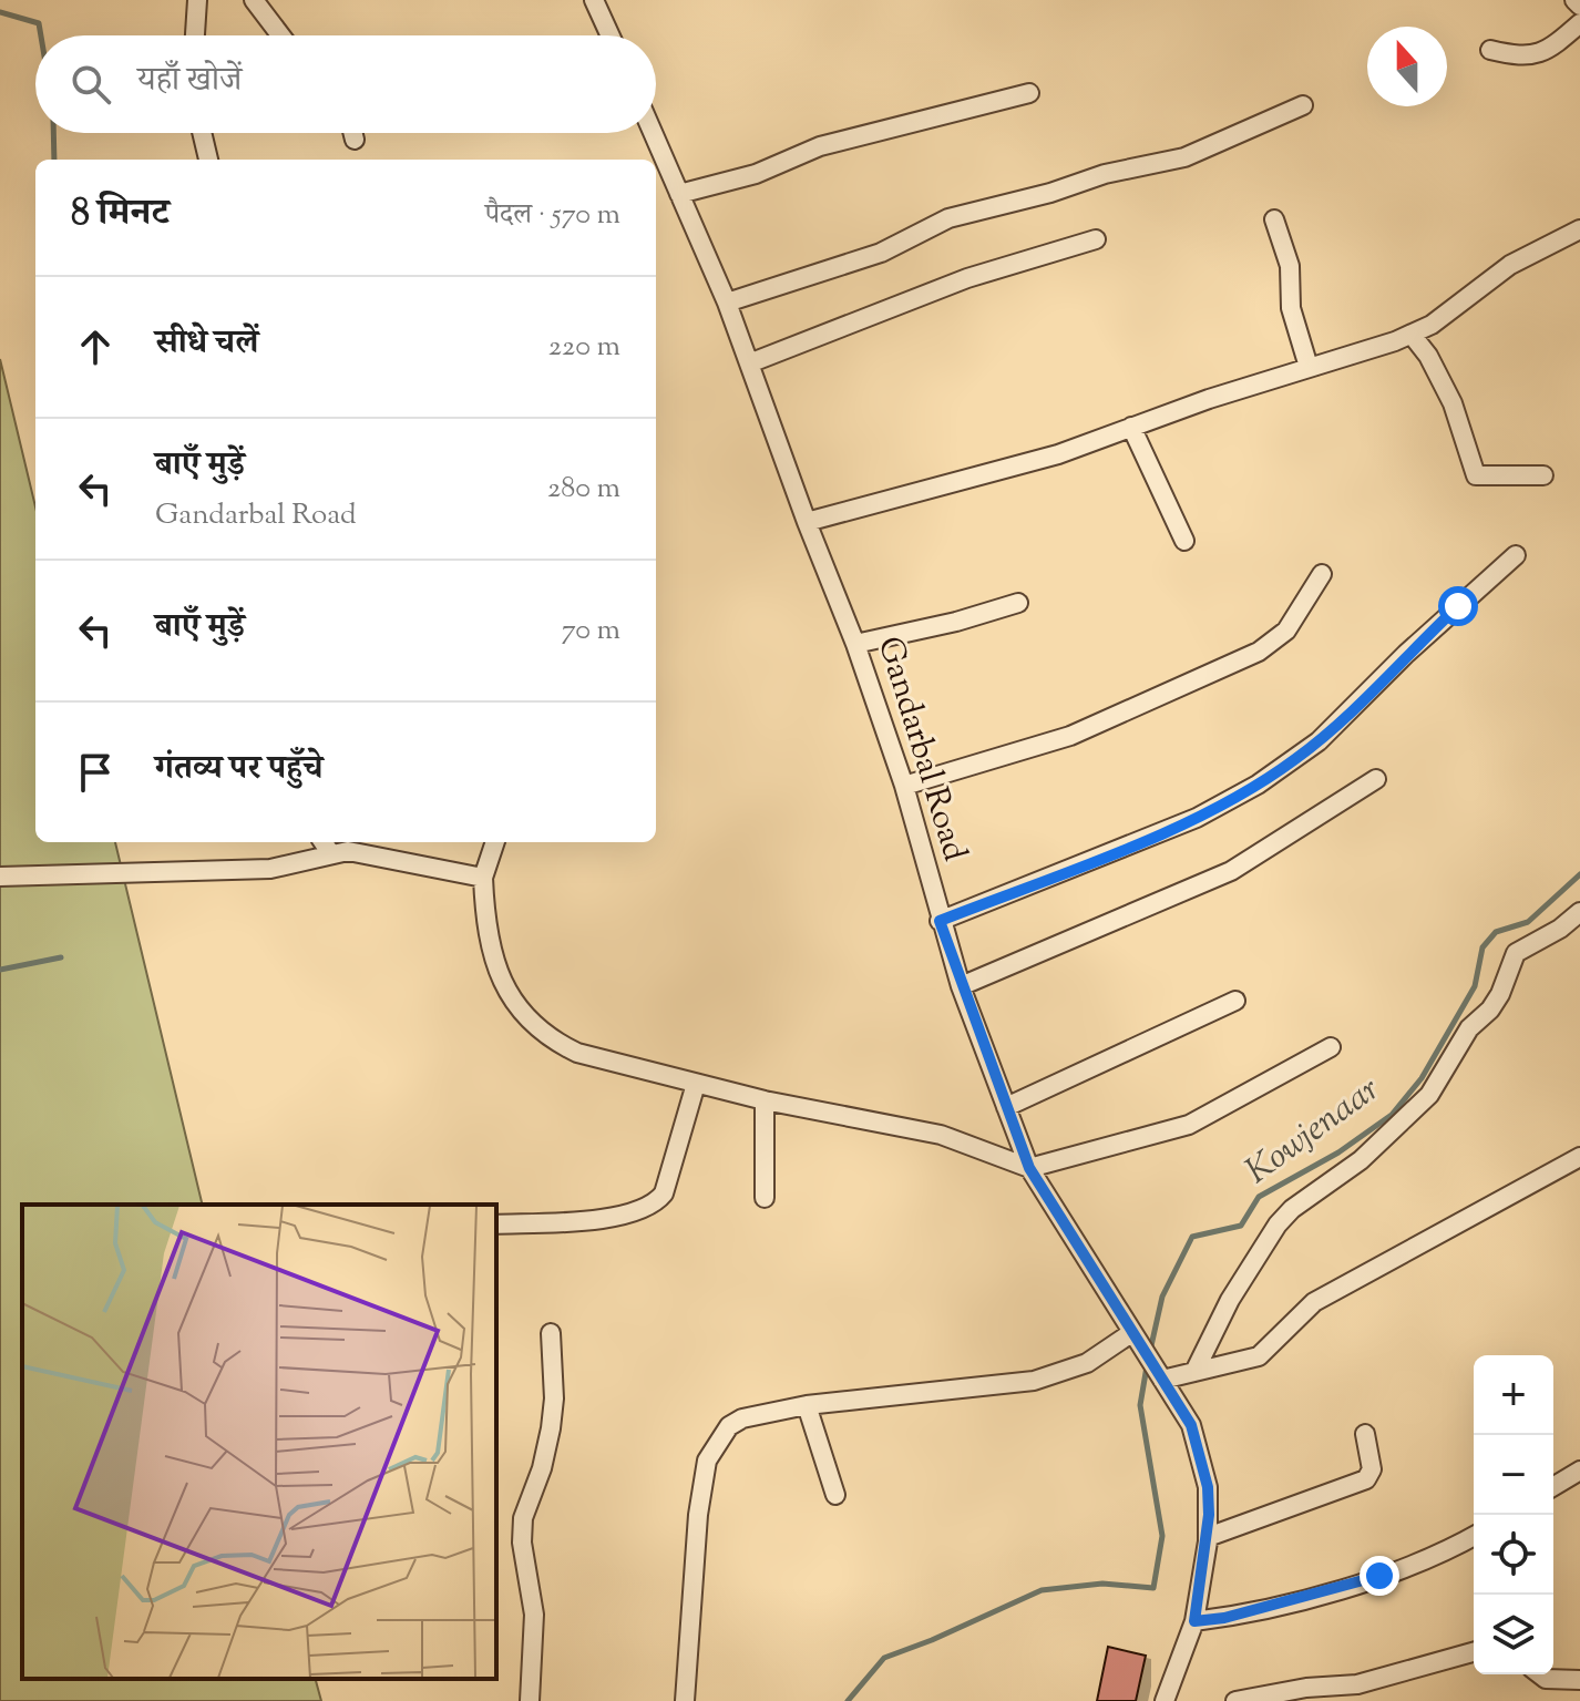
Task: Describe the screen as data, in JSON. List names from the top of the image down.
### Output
{
  "streets": {
    "street": ["Gandarbal Road"]
  },
  "water": ["Kowjenaar"],
  "north": "top",
  "page": {
    "search": "यहाँ खोजें",
    "heading": ["8 मिनट", "पैदल · 570 m"],
    "list": [
      ["सीधे चलें", "220 m"],
      ["बाएँ मुड़ें", "Gandarbal Road", "280 m"],
      ["बाएँ मुड़ें", "70 m"],
      "गंतव्य पर पहुँचे"
    ],
    "map_buttons": ["+", "−"]
  }
}
